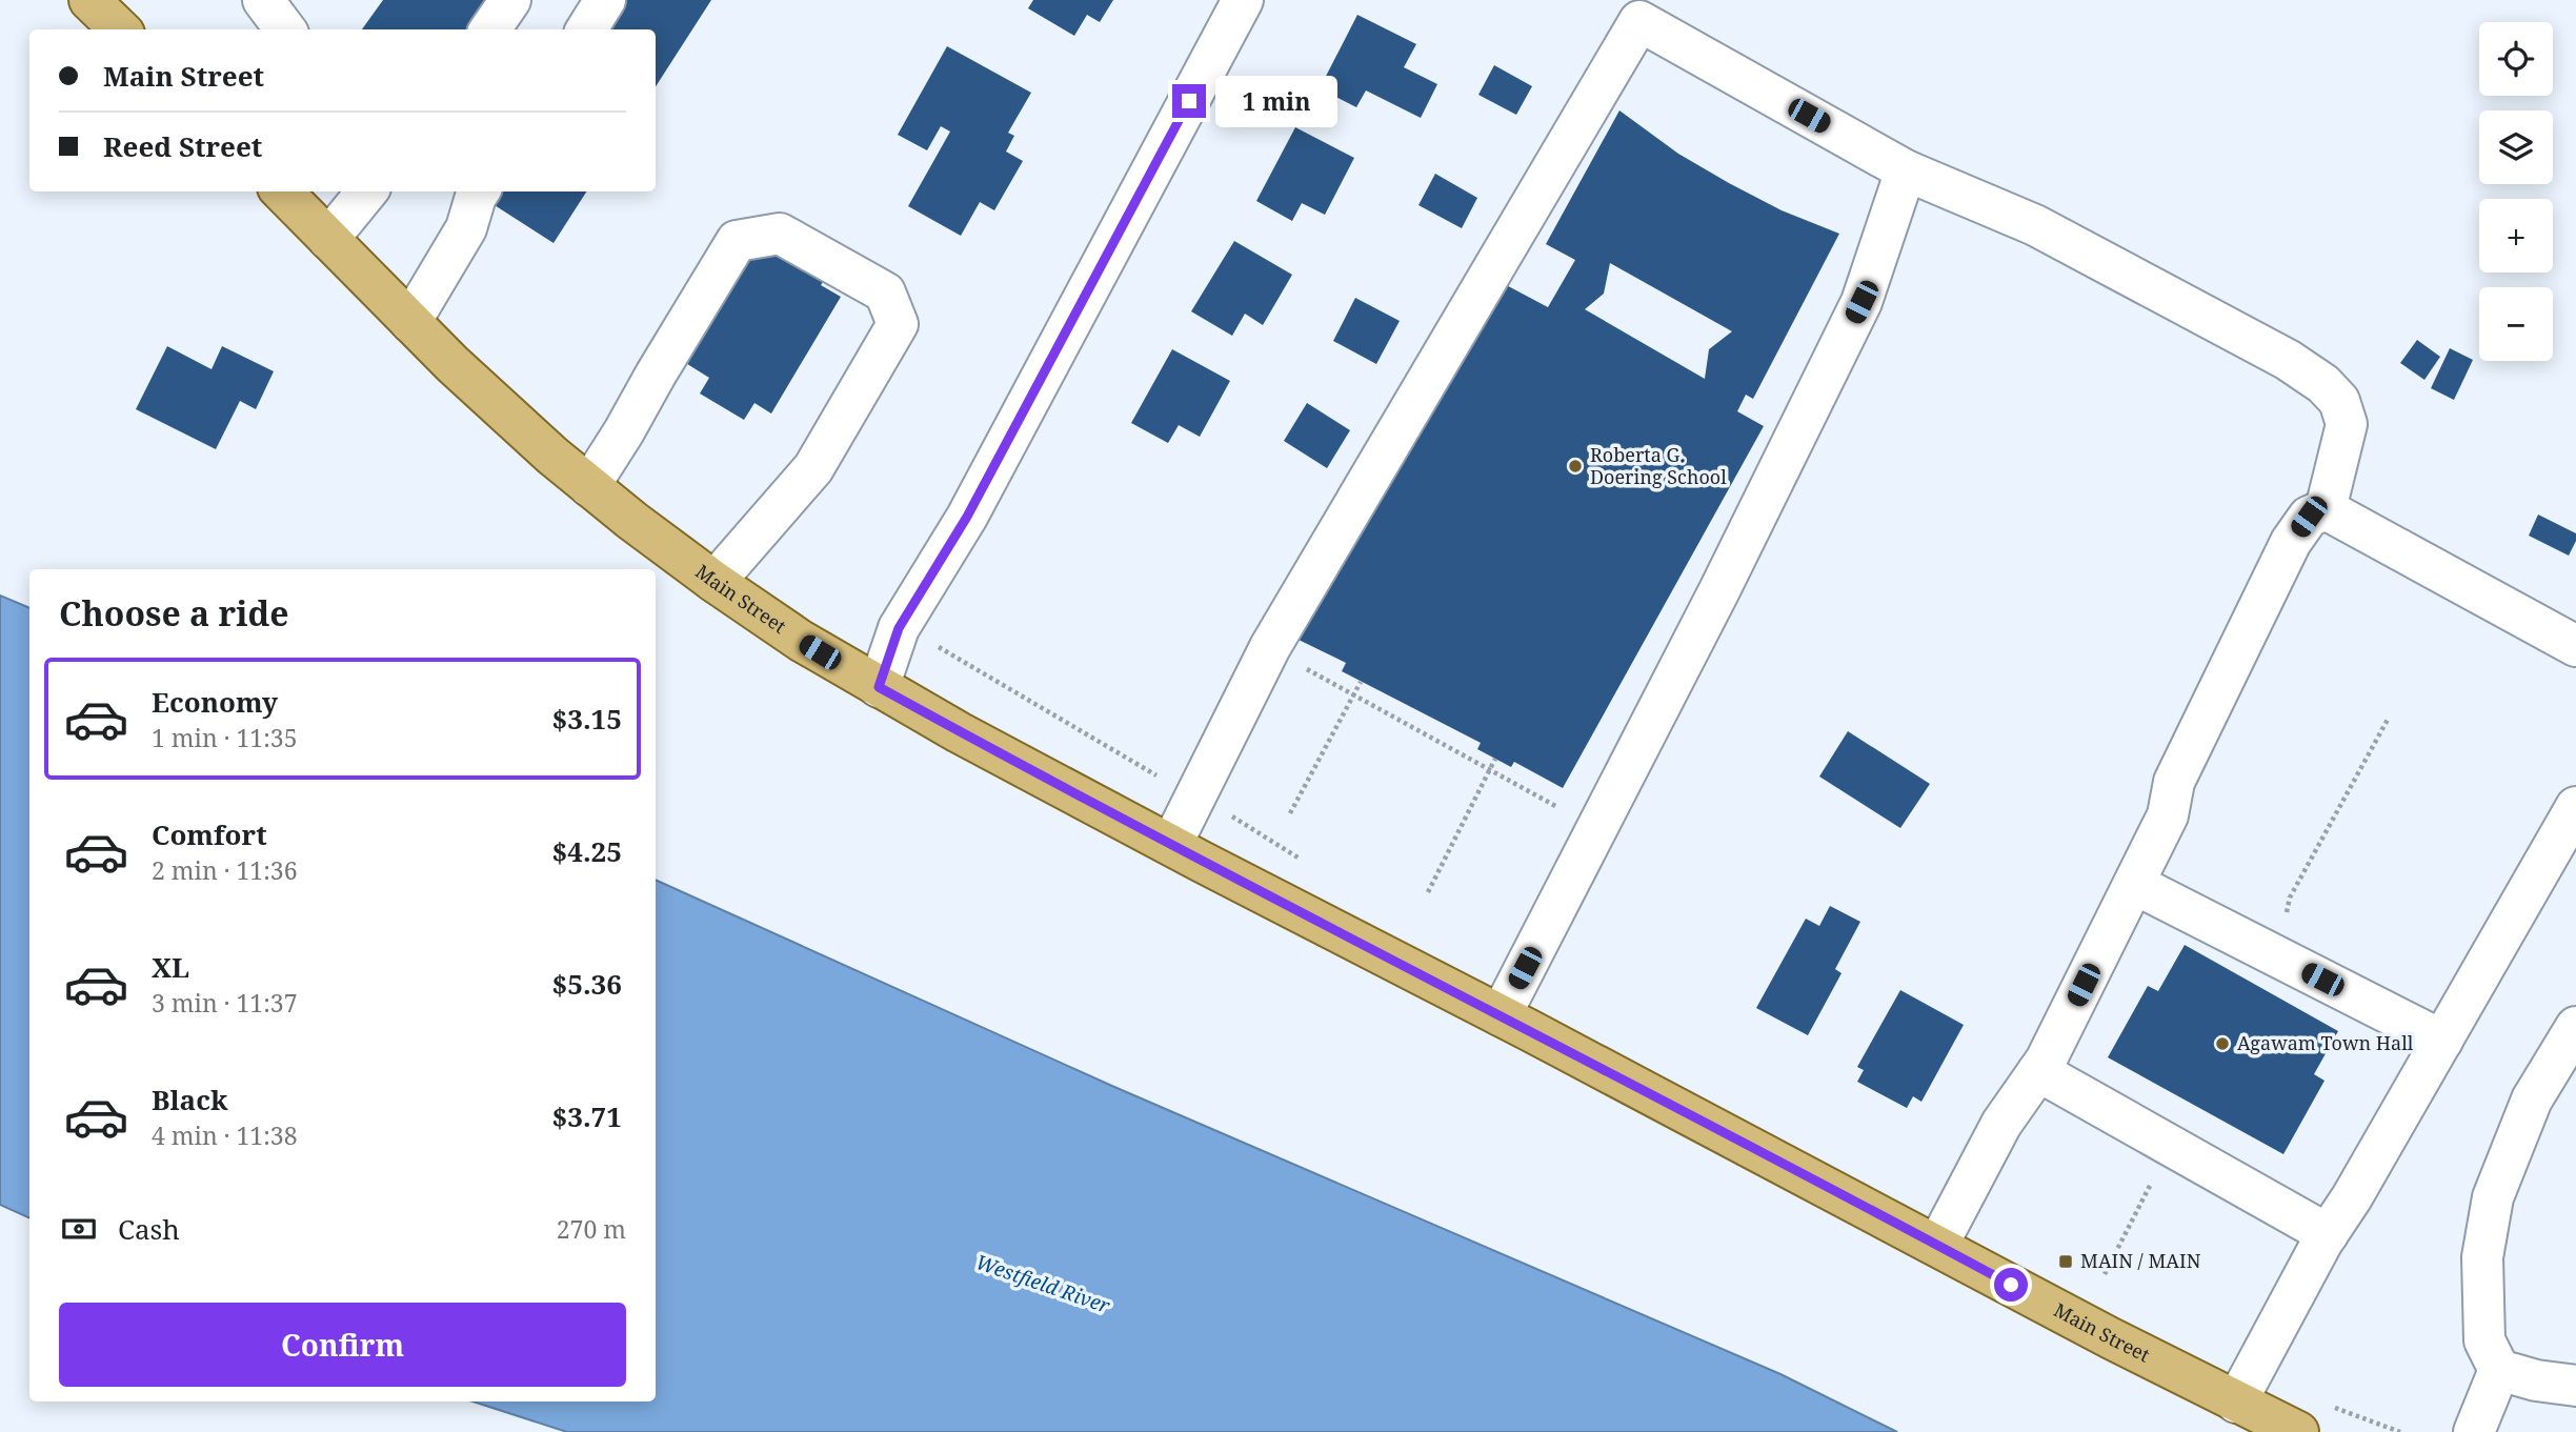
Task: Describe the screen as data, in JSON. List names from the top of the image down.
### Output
{
  "streets": {
    "main road": ["Main Street"]
  },
  "water": ["Westfield River"],
  "places": {
    "other": ["Roberta G. Doering School", "Agawam Town Hall"],
    "transit": ["MAIN / MAIN"]
  },
  "page": {
    "map_buttons": ["+", "−"],
    "banner": ["Main Street", "Reed Street"],
    "bubble": "1 min",
    "heading": "Choose a ride",
    "list": [
      {
        "name": "Economy",
        "note": "1 min · 11:35",
        "value": "$3.15"
      },
      {
        "name": "Comfort",
        "note": "2 min · 11:36",
        "value": "$4.25"
      },
      {
        "name": "XL",
        "note": "3 min · 11:37",
        "value": "$5.36"
      },
      {
        "name": "Black",
        "note": "4 min · 11:38",
        "value": "$3.71"
      }
    ],
    "pay": ["Cash", "270 m"],
    "buttons": "Confirm"
  }
}
